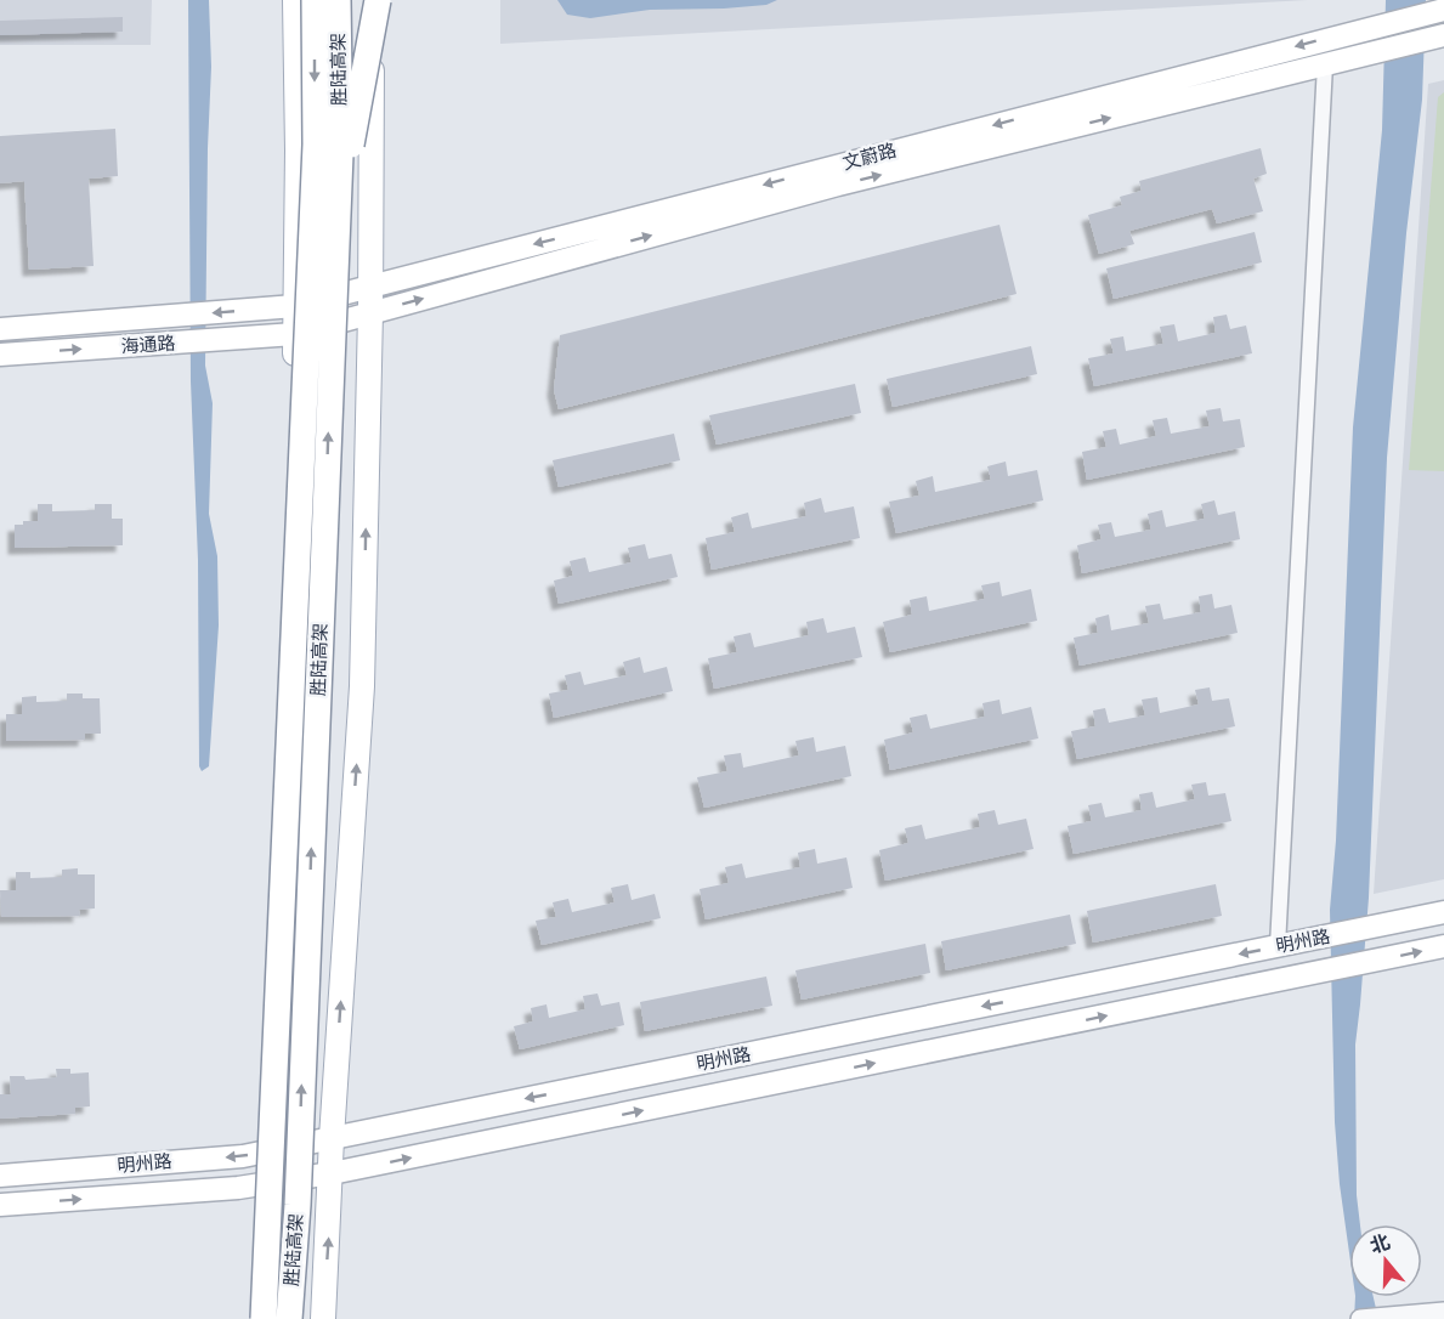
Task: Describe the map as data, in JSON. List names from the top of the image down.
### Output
{
  "streets": {
    "highway": ["胜陆高架"],
    "main road": ["文蔚路", "海通路", "明州路"]
  },
  "crossings": [
    ["文蔚路", "海通路"]
  ],
  "north": "top"
}
